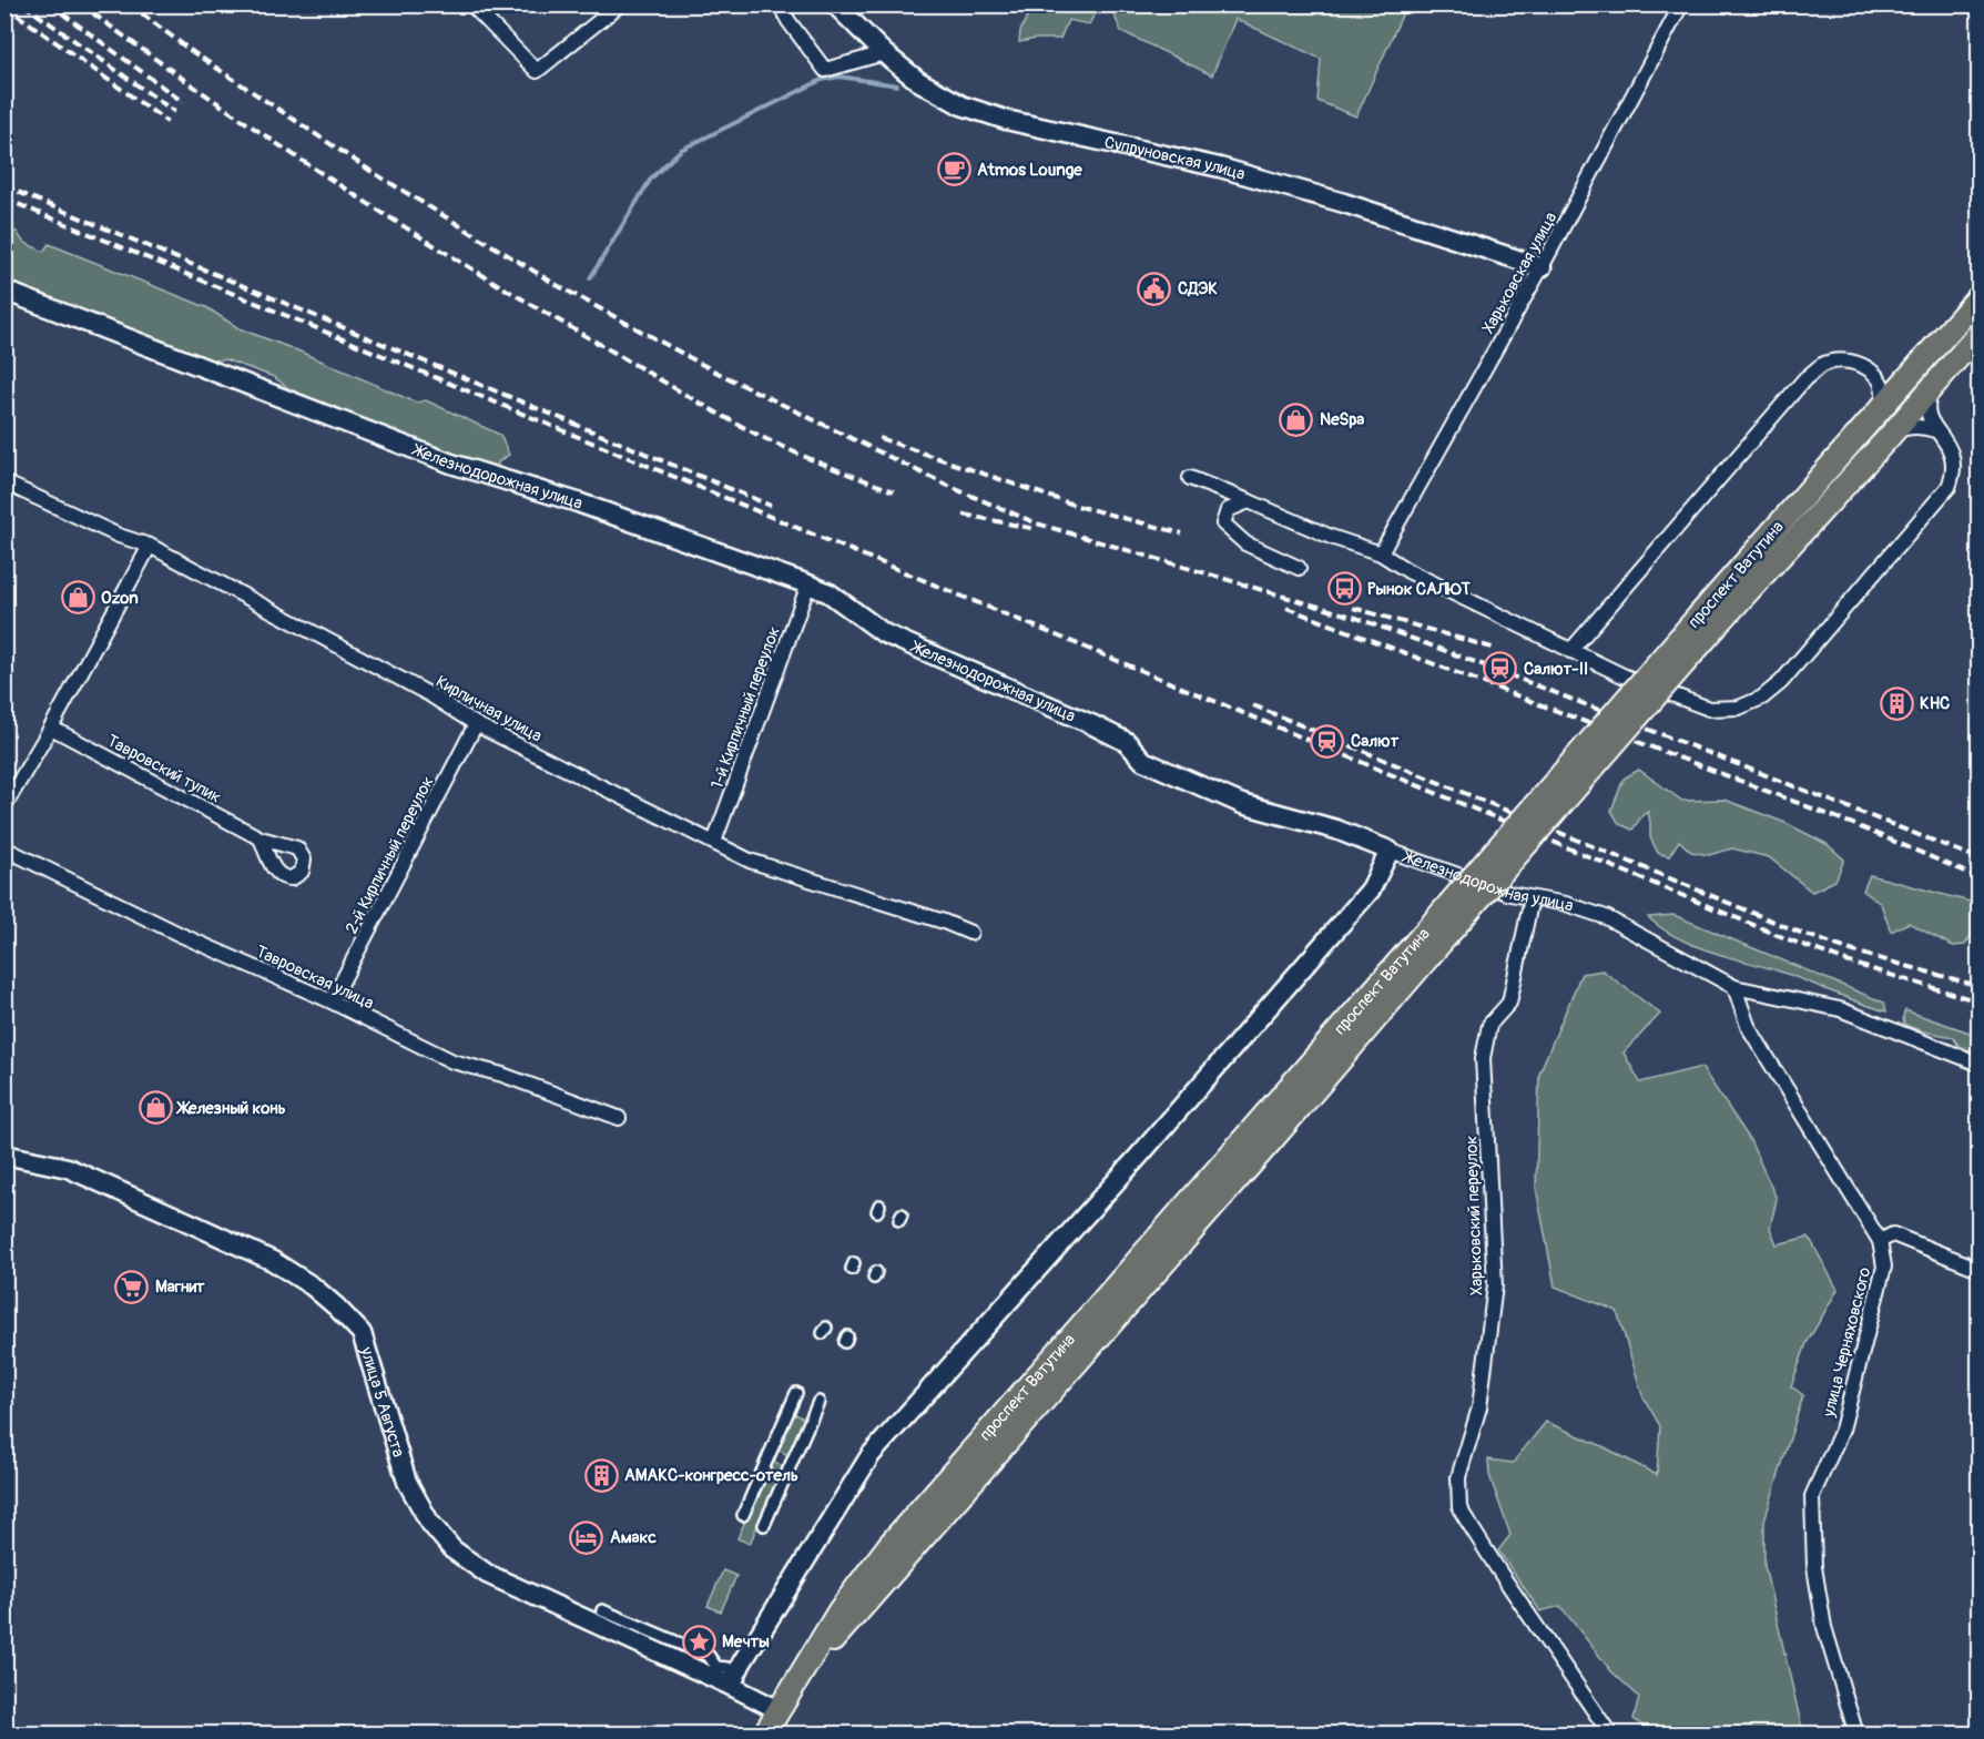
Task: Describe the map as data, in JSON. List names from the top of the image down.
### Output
{
  "streets": {
    "main road": ["проспект Ватутина"],
    "street": [
      "Супруновская улица",
      "Харьковская улица",
      "Железнодорожная улица",
      "1-й Кирпичный переулок",
      "Кирпичная улица",
      "Тавровский тупик",
      "2-й Кирпичный переулок",
      "Тавровская улица",
      "Харьковский переулок",
      "улица Черняховского",
      "улица 5 Августа"
    ]
  },
  "crossings": [
    ["Супруновская улица", "Харьковская улица"],
    ["Железнодорожная улица", "1-й Кирпичный переулок"],
    ["Железнодорожная улица", "Харьковский переулок"],
    ["Железнодорожная улица", "улица Черняховского"],
    ["проспект Ватутина", "улица 5 Августа"],
    ["1-й Кирпичный переулок", "Кирпичная улица"],
    ["Кирпичная улица", "2-й Кирпичный переулок"],
    ["2-й Кирпичный переулок", "Тавровская улица"]
  ],
  "places": {
    "cafe": ["Atmos Lounge"],
    "public building": ["СДЭК"],
    "shop": ["NeSpa", "Ozon", "Железный конь"],
    "bus stop": ["Рынок САЛЮТ"],
    "station": ["Салют-II", "Салют"],
    "building": ["КНС", "АМАКС-конгресс-отель"],
    "supermarket": ["Магнит"],
    "hotel": ["Амакс"],
    "place": ["Мечты"]
  }
}
